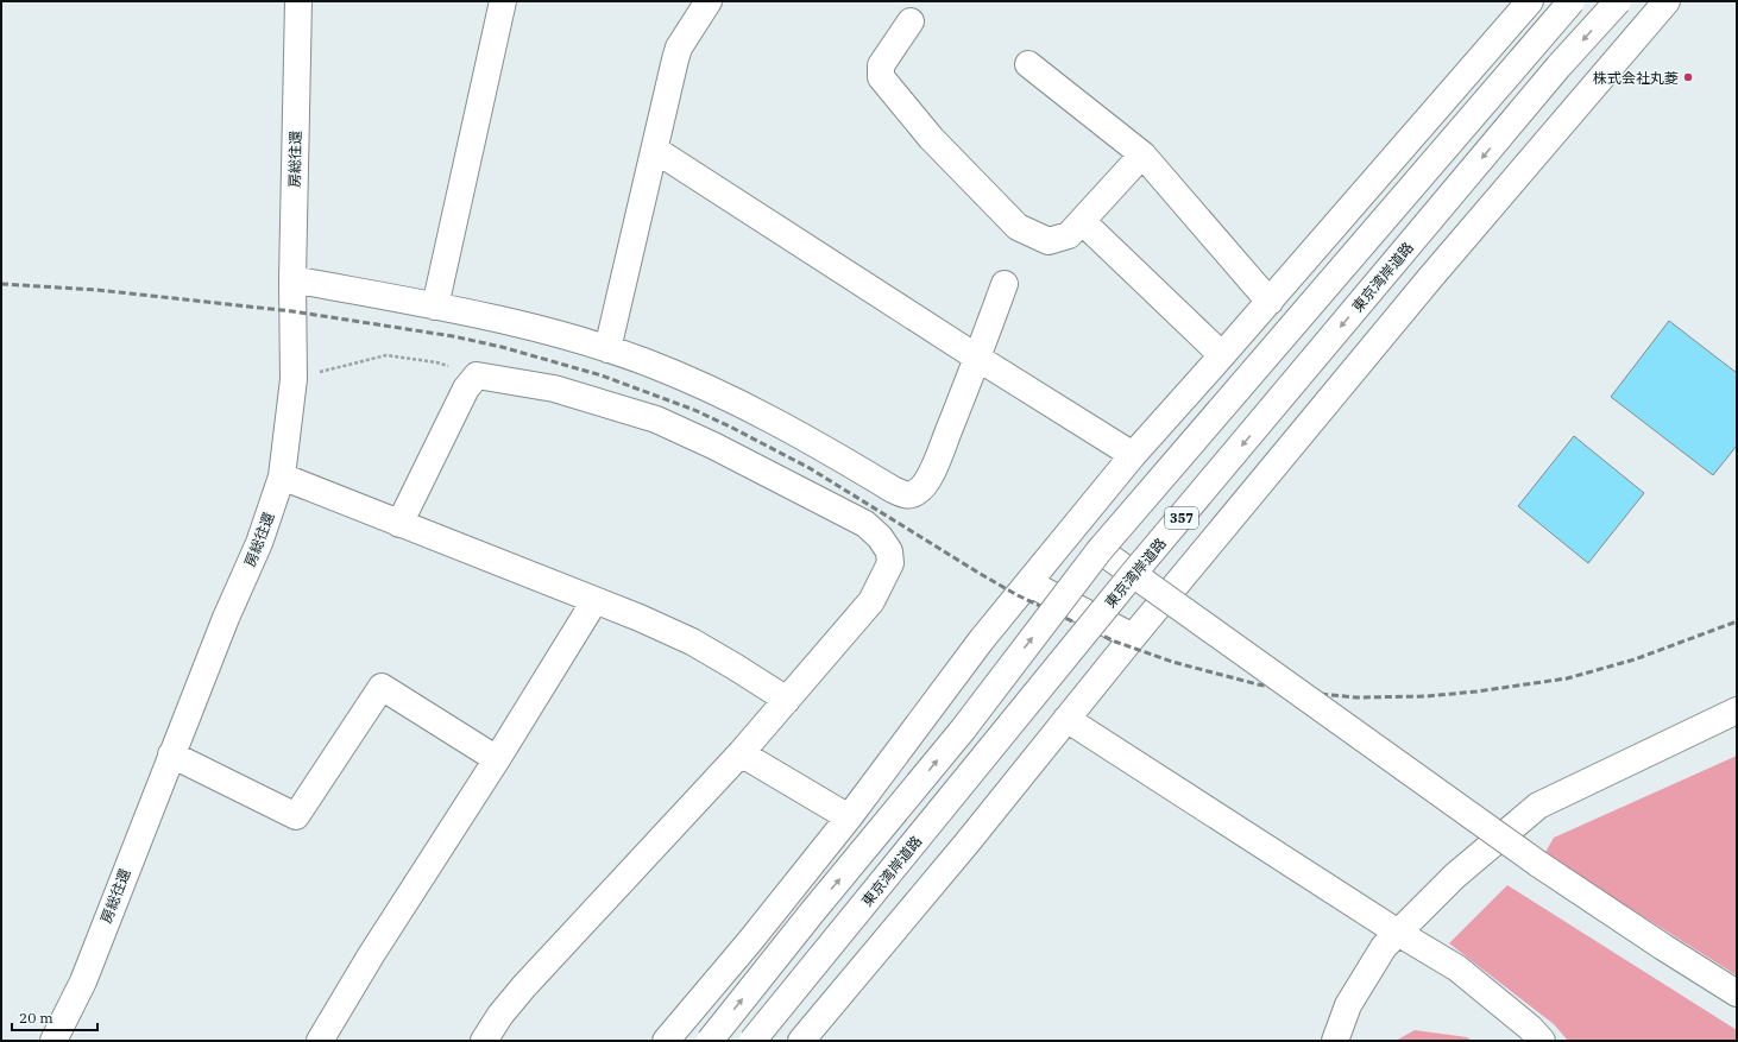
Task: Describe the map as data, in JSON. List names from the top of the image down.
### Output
{
  "streets": {
    "main road": ["房総往還", "東京湾岸道路", "357"]
  },
  "places": ["株式会社丸菱"],
  "scale_bar": "20 m"
}
